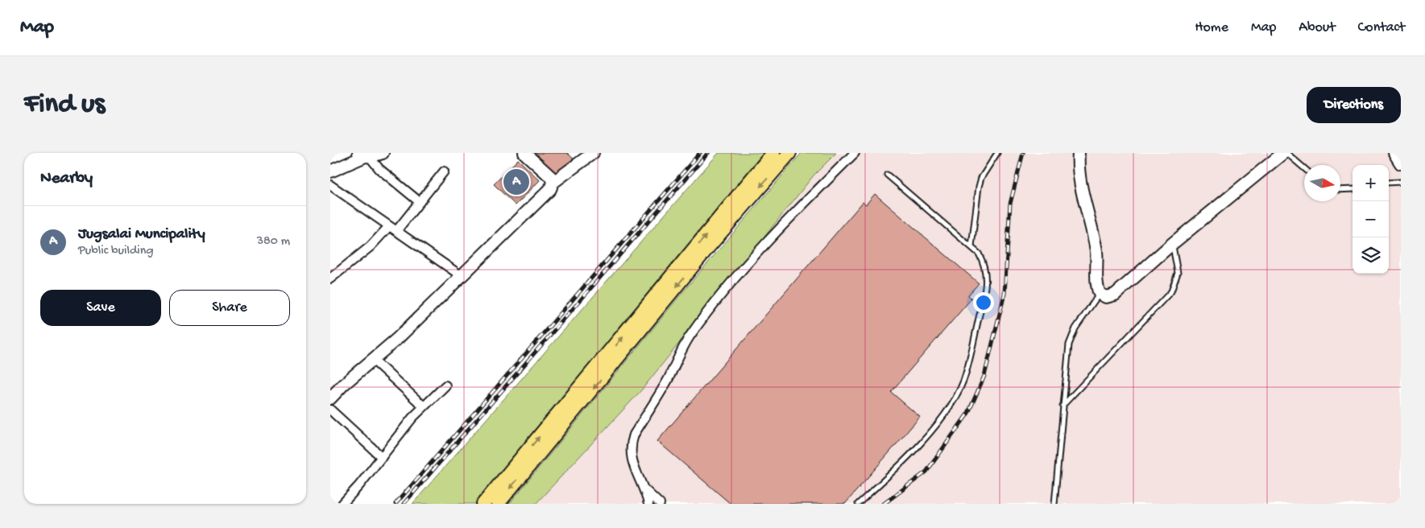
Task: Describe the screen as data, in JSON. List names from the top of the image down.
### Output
{
  "north": "right",
  "page": {
    "header": "Map",
    "nav": [
      "Home",
      "Map",
      "About",
      "Contact"
    ],
    "buttons": [
      "Directions",
      ["Save", "Share"]
    ],
    "title": "Find us",
    "heading": "Nearby",
    "map_buttons": ["+", "−"],
    "pins": "A",
    "list": [
      {
        "mark": "A",
        "name": "Jugsalai Muncipality",
        "note": "Public building",
        "value": "380 m"
      }
    ]
  }
}
